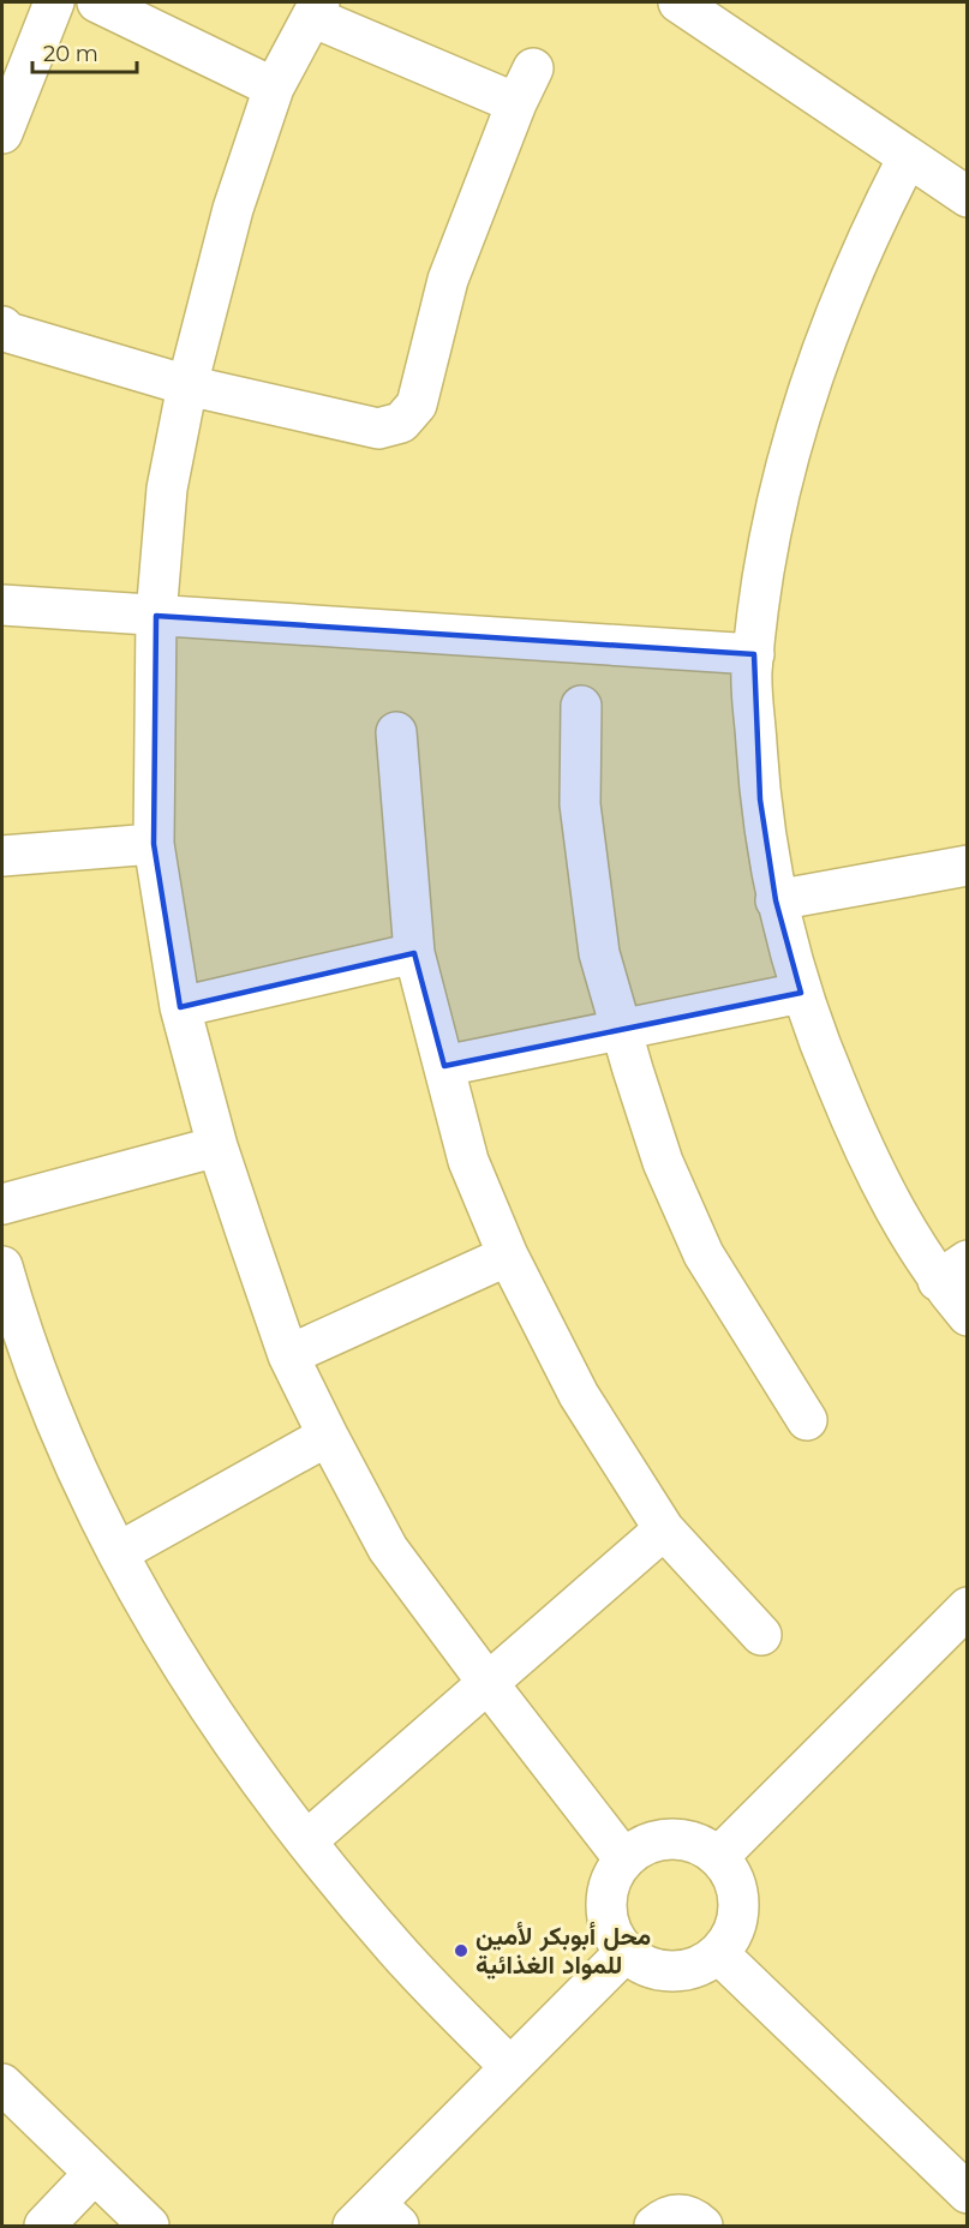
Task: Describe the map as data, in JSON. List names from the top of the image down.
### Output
{
  "places": ["محل أبوبكر لأمين للمواد الغذائية"],
  "scale_bar": "20 m"
}
